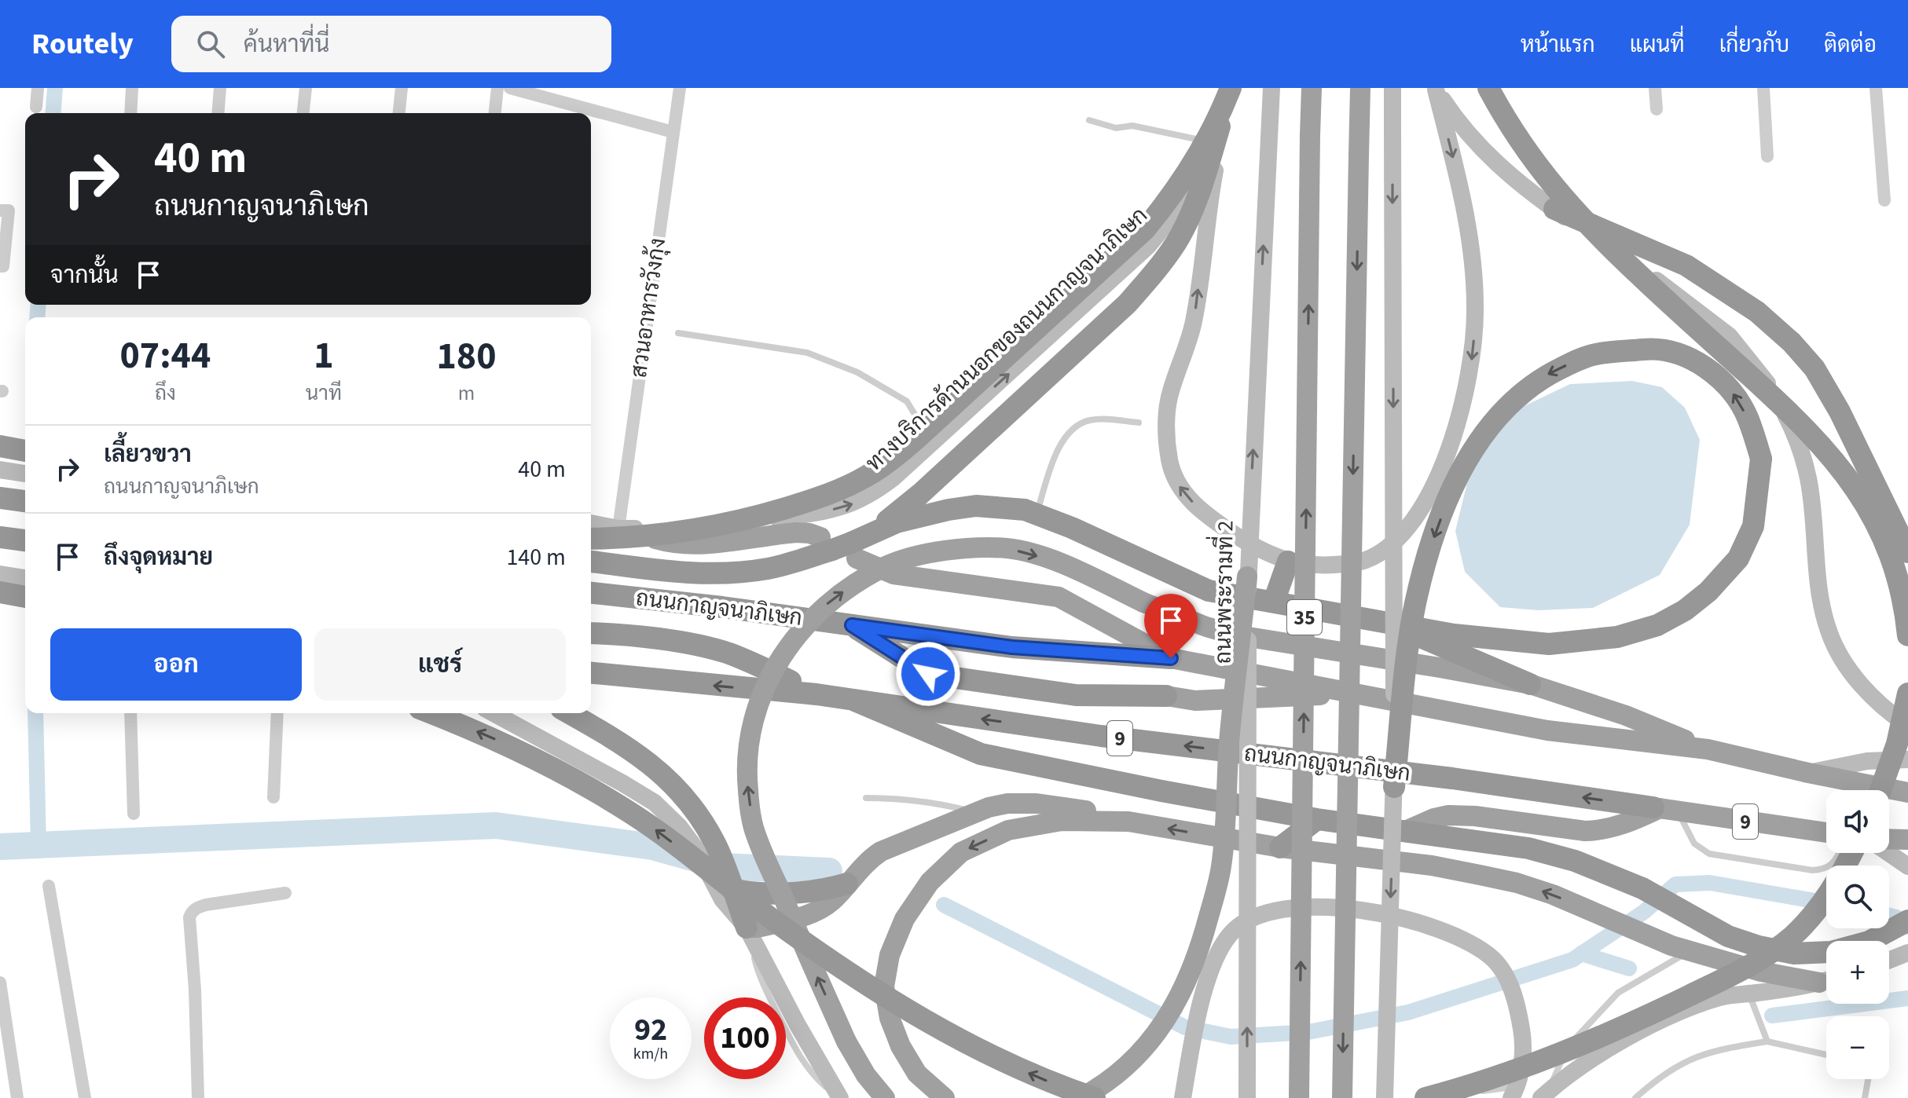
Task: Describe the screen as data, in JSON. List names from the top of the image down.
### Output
{
  "streets": {
    "highway": ["ถนนกาญจนาภิเษก", "35", "9"],
    "main road": ["ทางบริการด้านนอกของถนนกาญจนาภิเษก", "ถนนพระรามที่ 2"],
    "street": ["สวนอาหารวังกุ้ง"]
  },
  "crossings": [
    ["สวนอาหารวังกุ้ง", "ทางบริการด้านนอกของถนนกาญจนาภิเษก"]
  ],
  "one_way": ["ทางบริการด้านนอกของถนนกาญจนาภิเษก"],
  "page": {
    "header": "Routely",
    "search": "ค้นหาที่นี่",
    "nav": [
      "หน้าแรก",
      "แผนที่",
      "เกี่ยวกับ",
      "ติดต่อ"
    ],
    "turn": ["40 m", "ถนนกาญจนาภิเษก"],
    "then": "จากนั้น",
    "eta": [
      "07:44",
      "ถึง",
      "1",
      "นาที",
      "180",
      "m"
    ],
    "list": [
      {
        "name": "เลี้ยวขวา",
        "note": "ถนนกาญจนาภิเษก",
        "value": "40 m"
      },
      {
        "name": "ถึงจุดหมาย",
        "value": "140 m"
      }
    ],
    "buttons": ["ออก", "แชร์"],
    "map_buttons": ["+", "−"],
    "speed": "92 km/h",
    "limit": "100"
  }
}
